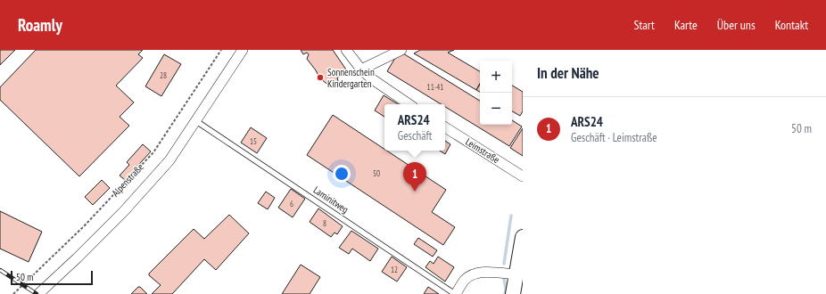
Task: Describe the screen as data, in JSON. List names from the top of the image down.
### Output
{
  "streets": {
    "street": ["Leimstraße", "Alpenstraße"],
    "lane": ["Laminitweg"]
  },
  "crossings": [
    ["Alpenstraße", "Laminitweg"]
  ],
  "places": ["Sonnenschein Kindergarten"],
  "house_numbers": [
    "28",
    "11-41",
    "15",
    "50",
    "6",
    "8",
    "12"
  ],
  "scale_bar": "50 m",
  "page": {
    "header": "Roamly",
    "nav": [
      "Start",
      "Karte",
      "Über uns",
      "Kontakt"
    ],
    "heading": "In der Nähe",
    "map_buttons": ["+", "−"],
    "list": [
      {
        "mark": "1",
        "name": "ARS24",
        "note": "Geschäft · Leimstraße",
        "value": "50 m"
      }
    ],
    "popup": ["ARS24", "Geschäft"],
    "pins": "1",
    "scale": "50 m"
  }
}
